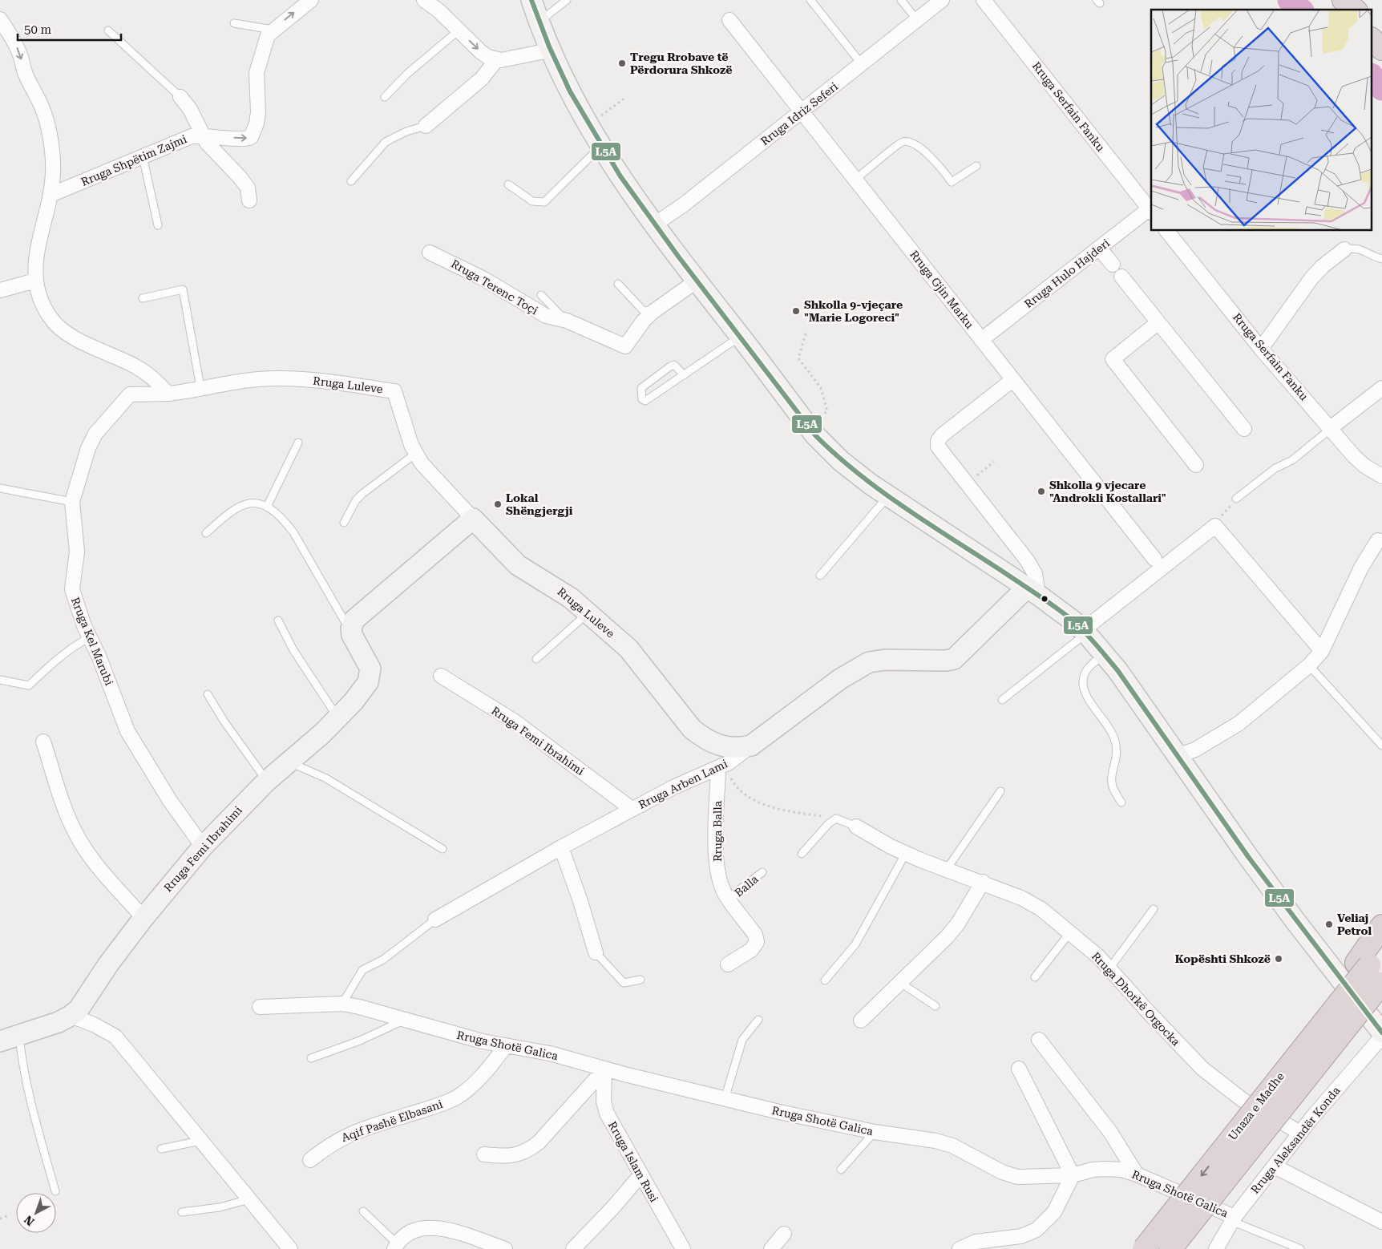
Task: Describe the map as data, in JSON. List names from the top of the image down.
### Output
{
  "streets": {
    "highway": ["Unaza e Madhe"],
    "street": [
      "Rruga Serfain Fanku",
      "Rruga Idriz Seferi",
      "Rruga Shpëtim Zajmi",
      "Rruga Hulo Hajderi",
      "Rruga Terenc Toçi",
      "Rruga Gjin Marku",
      "Rruga Luleve",
      "Rruga Kel Marubi",
      "Rruga Femi Ibrahimi",
      "Rruga Arben Lami",
      "Rruga Balla",
      "Rruga Dhorkë Orgocka",
      "Rruga Shotë Galica",
      "Aqif Pashë Elbasani",
      "Rruga Aleksandër Konda",
      "Rruga Islam Rusi"
    ],
    "lane": ["Balla"]
  },
  "crossings": [
    ["Rruga Serfain Fanku", "Rruga Hulo Hajderi"],
    ["Rruga Idriz Seferi", "Rruga Gjin Marku"],
    ["Rruga Hulo Hajderi", "Rruga Gjin Marku"],
    ["Rruga Luleve", "Rruga Kel Marubi"],
    ["Rruga Luleve", "Rruga Arben Lami"],
    ["Rruga Kel Marubi", "Rruga Femi Ibrahimi"],
    ["Rruga Femi Ibrahimi", "Rruga Arben Lami"],
    ["Rruga Arben Lami", "Rruga Balla"],
    ["Rruga Arben Lami", "Rruga Shotë Galica"],
    ["Rruga Balla", "Balla"],
    ["Rruga Dhorkë Orgocka", "Rruga Aleksandër Konda"],
    ["Rruga Shotë Galica", "Aqif Pashë Elbasani"],
    ["Rruga Shotë Galica", "Rruga Aleksandër Konda"],
    ["Rruga Shotë Galica", "Rruga Islam Rusi"]
  ],
  "one_way": ["Rruga Shpëtim Zajmi"],
  "places": [
    "Tregu Rrobave të Përdorura Shkozë",
    "Shkolla 9-vjeçare \"Marie Logoreci\"",
    "Shkolla 9 vjecare \"Androkli Kostallari\"",
    "Lokal Shëngjergji",
    "Veliaj Petrol",
    "Kopështi Shkozë"
  ],
  "lines": ["transit line L5A"],
  "scale_bar": "50 m",
  "north": "bottom left"
}
